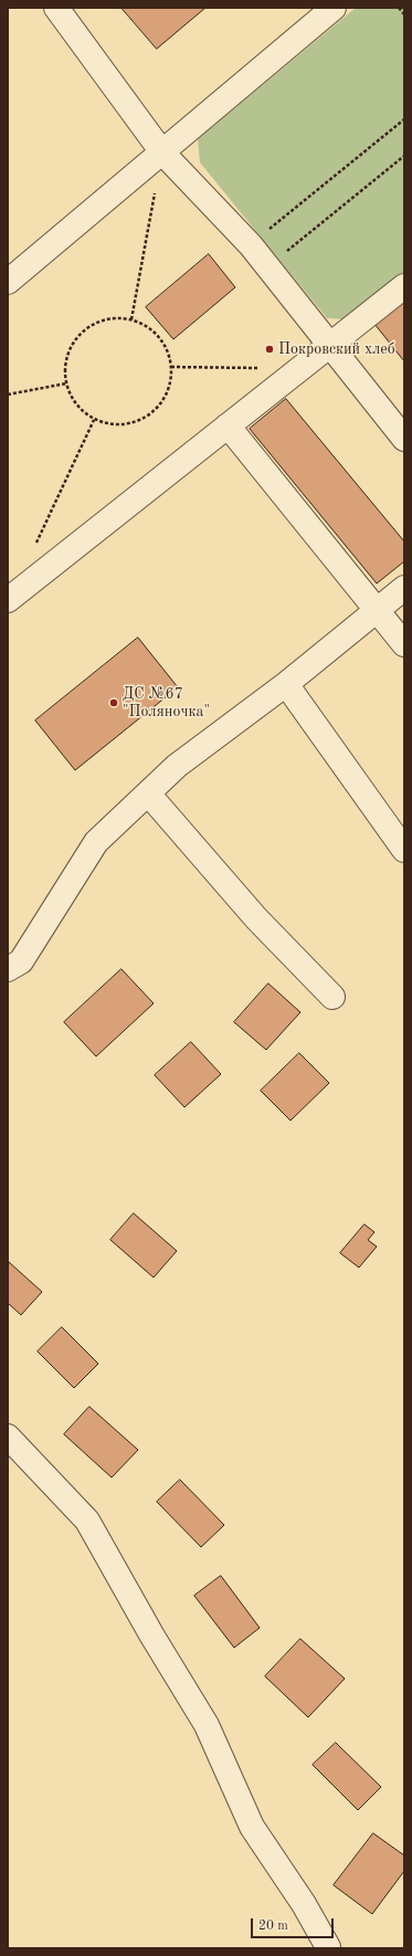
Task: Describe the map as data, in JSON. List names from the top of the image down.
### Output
{
  "places": ["Покровский хлеб", "ДС №67 \"Поляночка\""],
  "scale_bar": "20 m"
}
